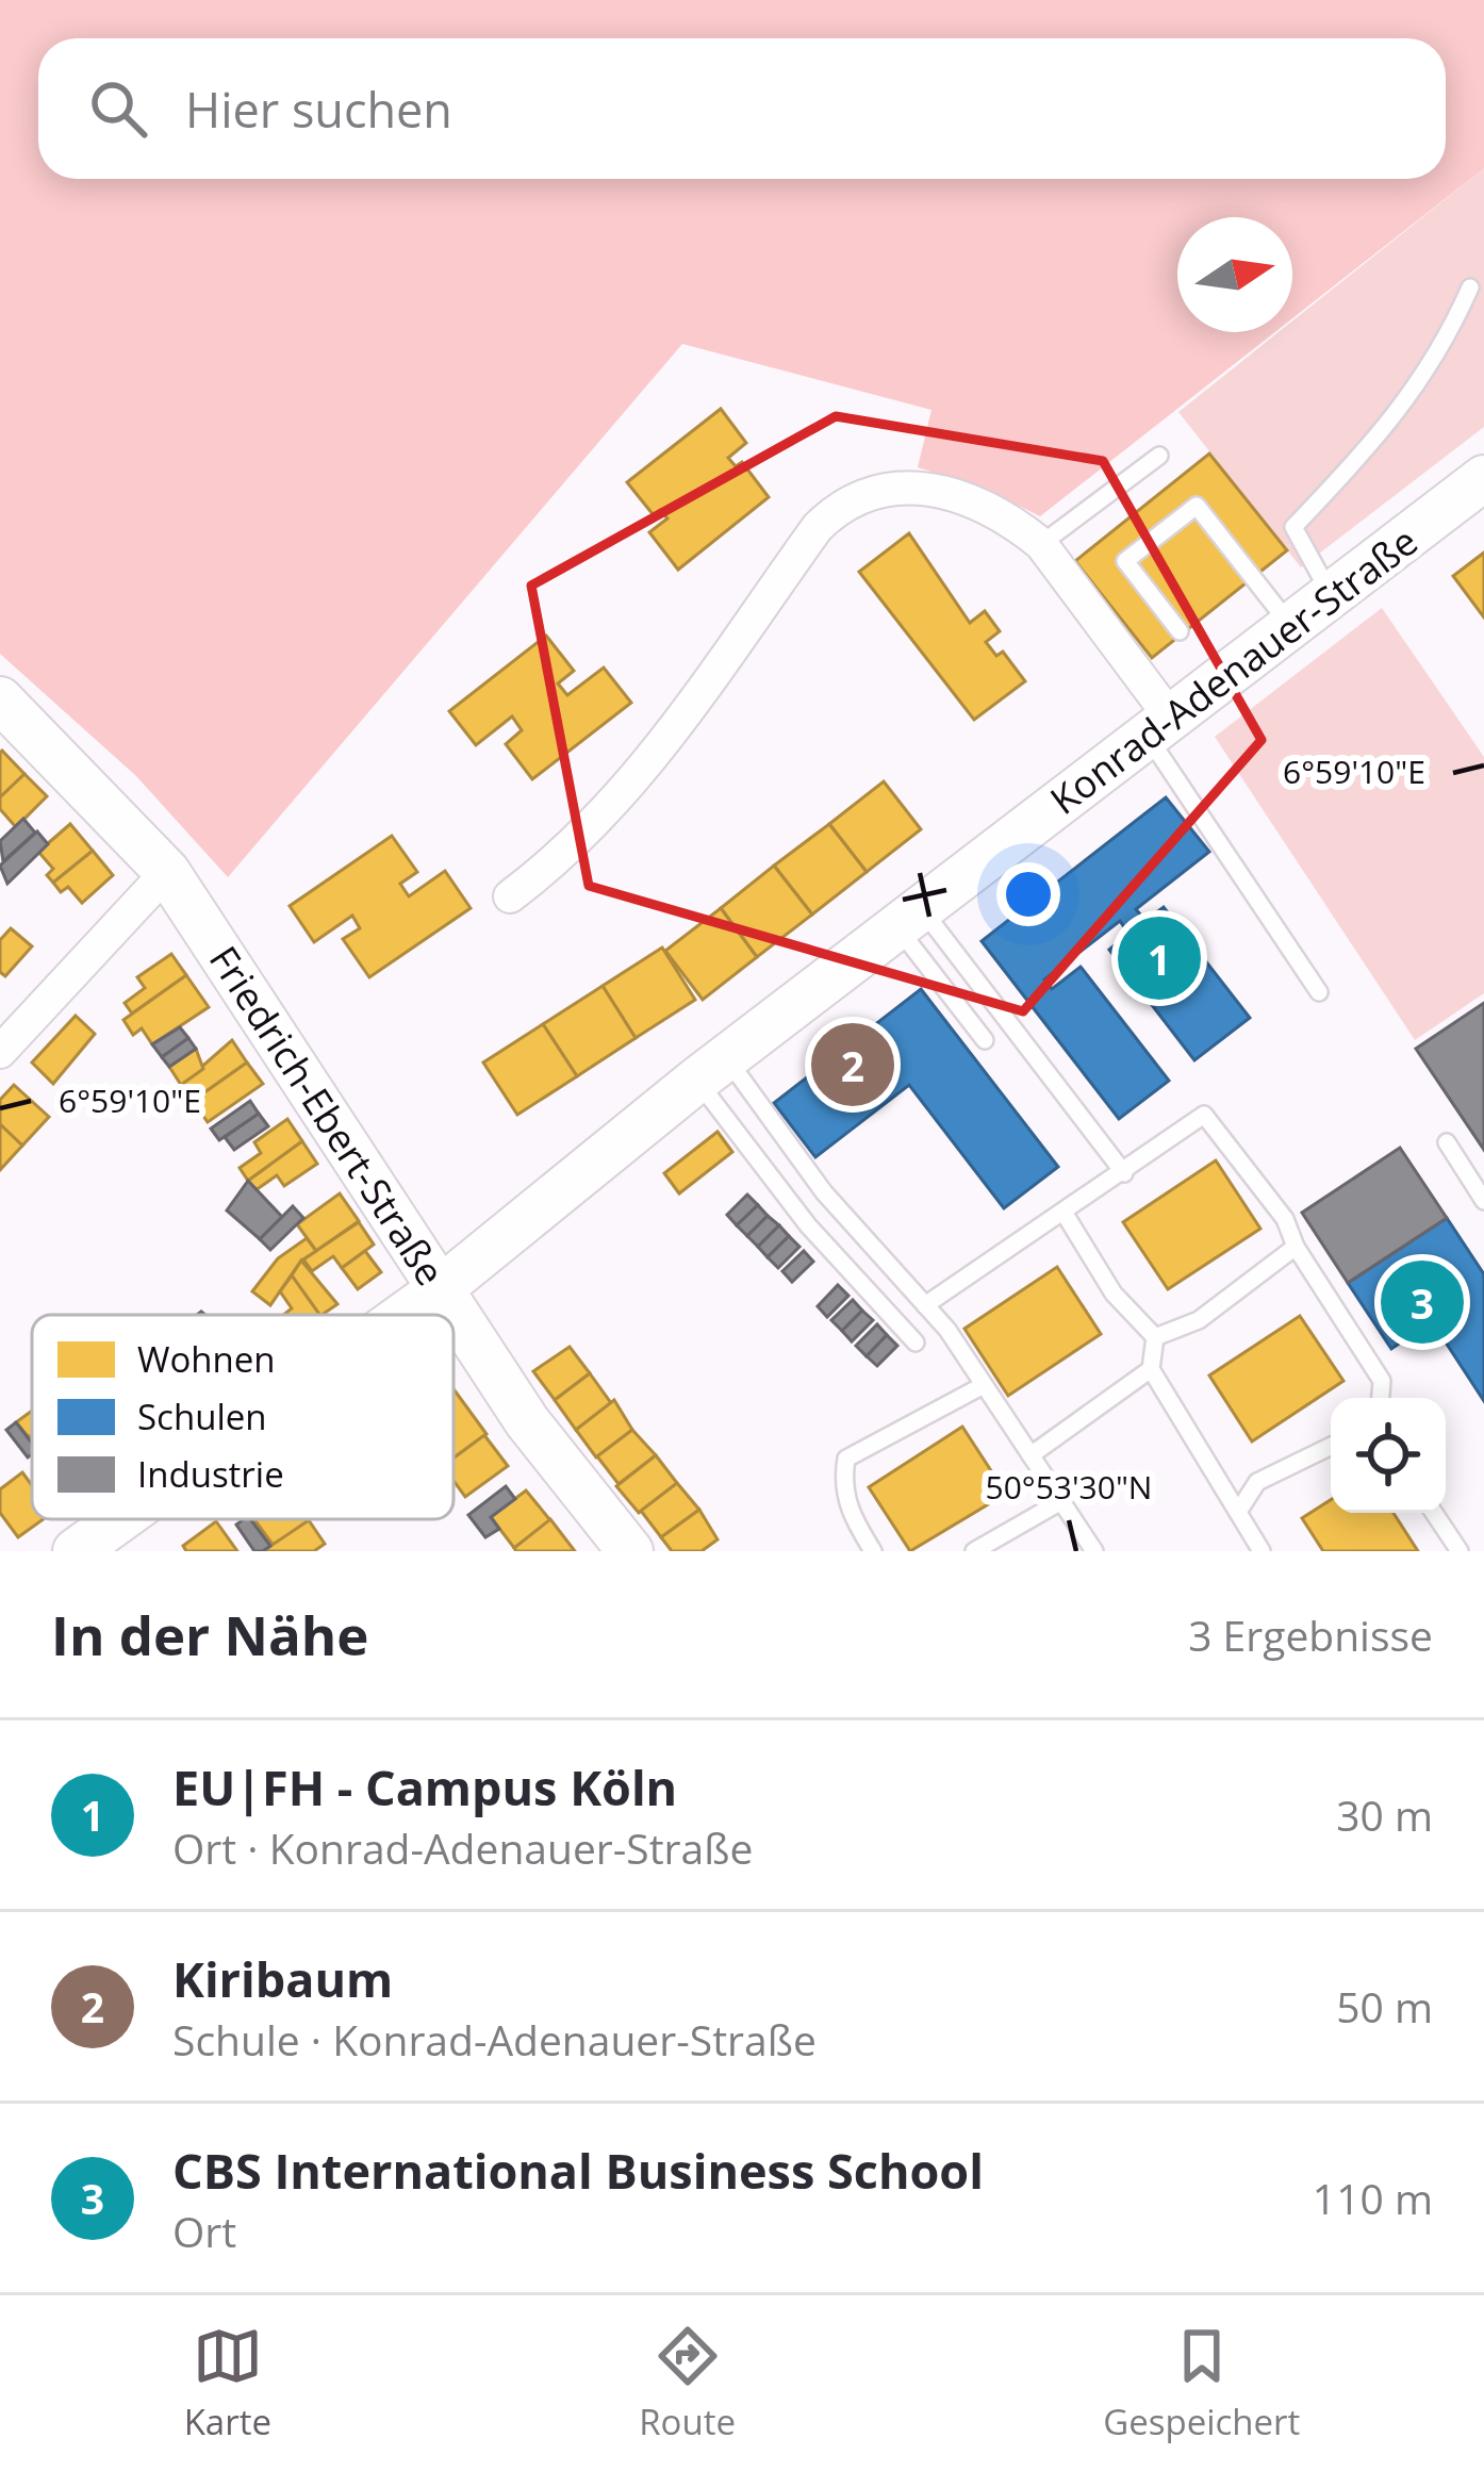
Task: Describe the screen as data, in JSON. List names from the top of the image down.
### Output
{
  "streets": {
    "street": ["Konrad-Adenauer-Straße", "Friedrich-Ebert-Straße"]
  },
  "crossings": [
    ["Konrad-Adenauer-Straße", "Friedrich-Ebert-Straße"]
  ],
  "legend": ["Wohnen", "Schulen", "Industrie"],
  "north": "right",
  "page": {
    "search": "Hier suchen",
    "pins": ["1", "2", "3"],
    "heading": ["In der Nähe", "3 Ergebnisse"],
    "list": [
      {
        "mark": "1",
        "name": "EU|FH - Campus Köln",
        "note": "Ort · Konrad-Adenauer-Straße",
        "value": "30 m"
      },
      {
        "mark": "2",
        "name": "Kiribaum",
        "note": "Schule · Konrad-Adenauer-Straße",
        "value": "50 m"
      },
      {
        "mark": "3",
        "name": "CBS International Business School",
        "note": "Ort",
        "value": "110 m"
      }
    ],
    "nav": ["Karte", "Route", "Gespeichert"]
  },
  "coordinates": ["6°59'10\"E", "50°53'30\"N"]
}
